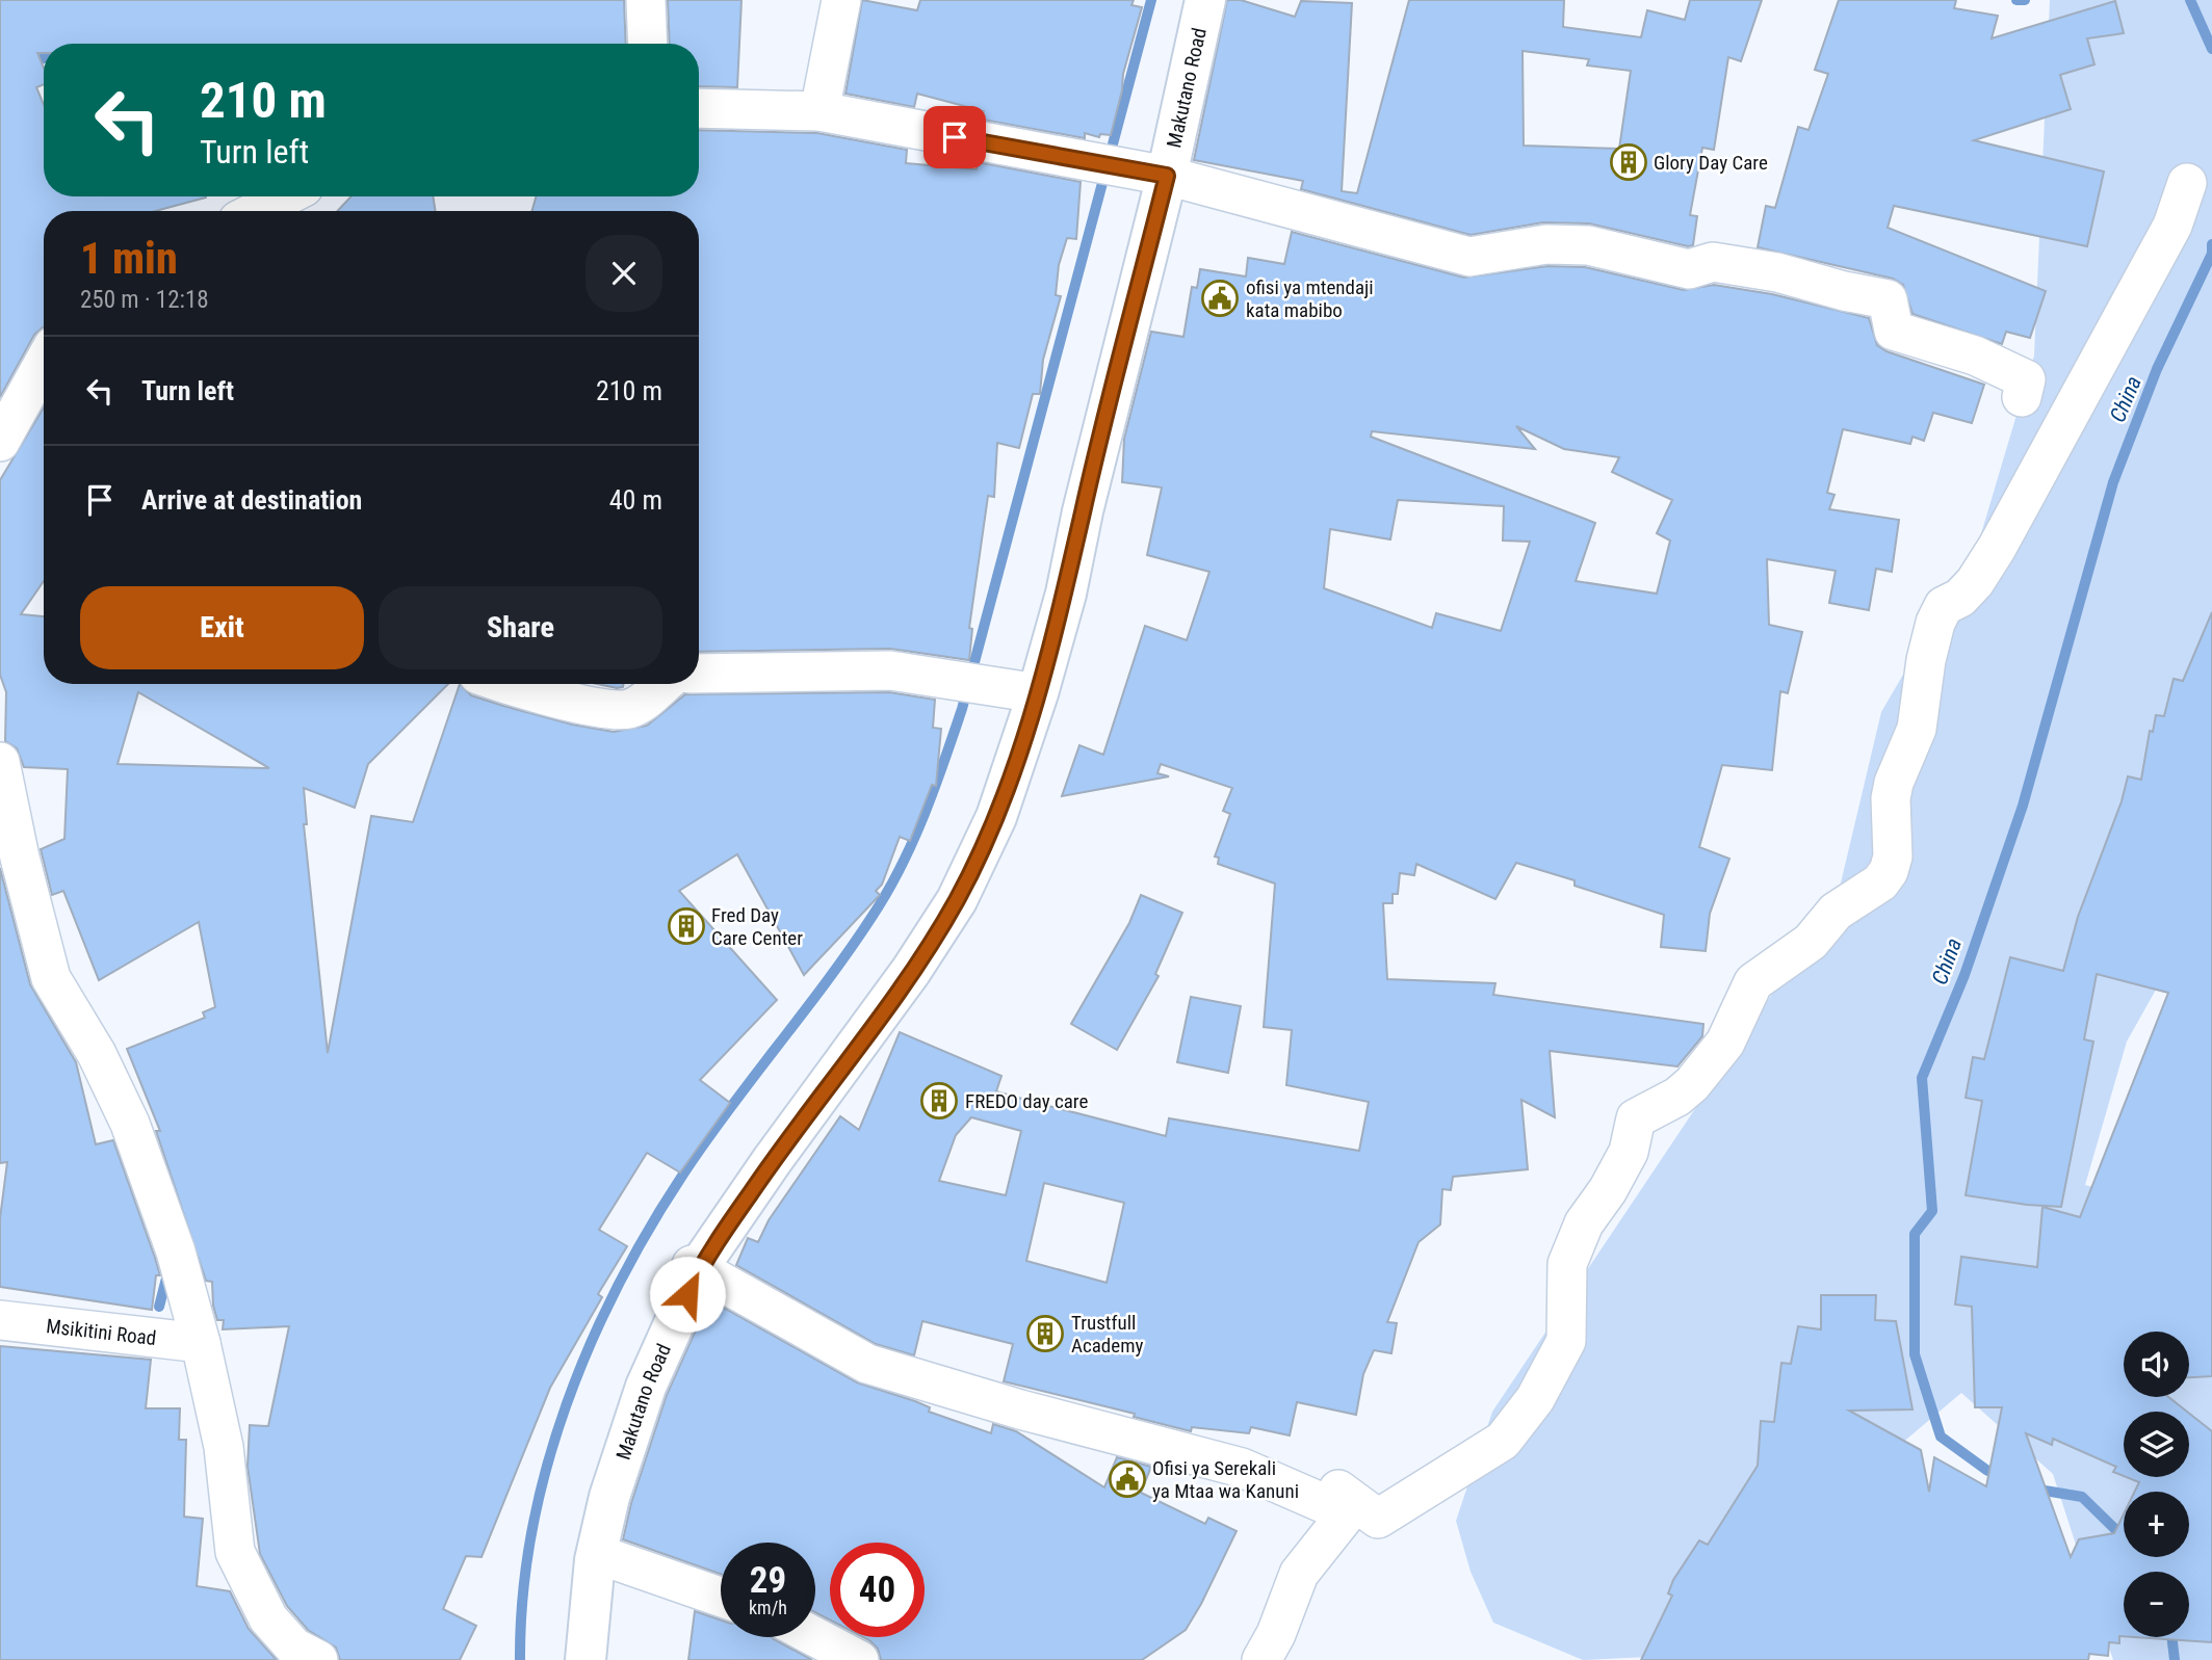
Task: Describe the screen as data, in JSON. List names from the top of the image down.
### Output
{
  "streets": {
    "street": ["Makutano Road", "Msikitini Road"]
  },
  "water": ["China"],
  "places": {
    "building": [
      "Glory Day Care",
      "Fred Day Care Center",
      "FREDO day care",
      "Trustfull Academy"
    ],
    "public building": ["ofisi ya mtendaji kata mabibo", "Ofisi ya Serekali ya Mtaa wa Kanuni"]
  },
  "page": {
    "turn": ["210 m", "Turn left"],
    "heading": ["1 min", "250 m · 12:18"],
    "list": [
      {
        "name": "Turn left",
        "value": "210 m"
      },
      {
        "name": "Arrive at destination",
        "value": "40 m"
      }
    ],
    "buttons": ["Exit", "Share"],
    "map_buttons": ["+", "−"],
    "speed": "29 km/h",
    "limit": "40"
  }
}
